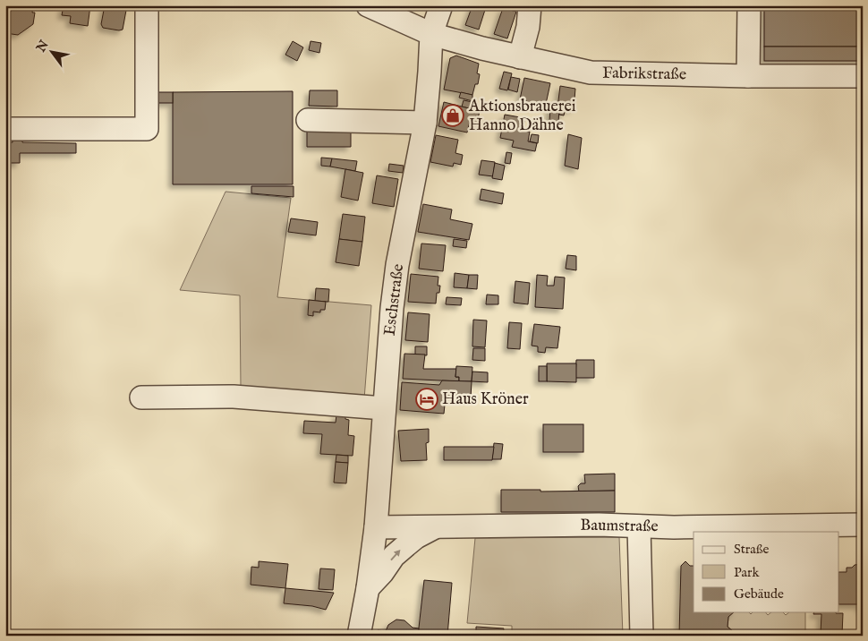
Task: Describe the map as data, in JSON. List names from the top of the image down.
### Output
{
  "streets": {
    "street": ["Fabrikstraße", "Eschstraße", "Baumstraße"]
  },
  "crossings": [
    ["Fabrikstraße", "Eschstraße"],
    ["Eschstraße", "Baumstraße"]
  ],
  "places": {
    "shop": ["Aktionsbrauerei Hanno Dähne"],
    "hotel": ["Haus Kröner"]
  },
  "legend": ["Straße", "Park", "Gebäude"],
  "north": "top left"
}
